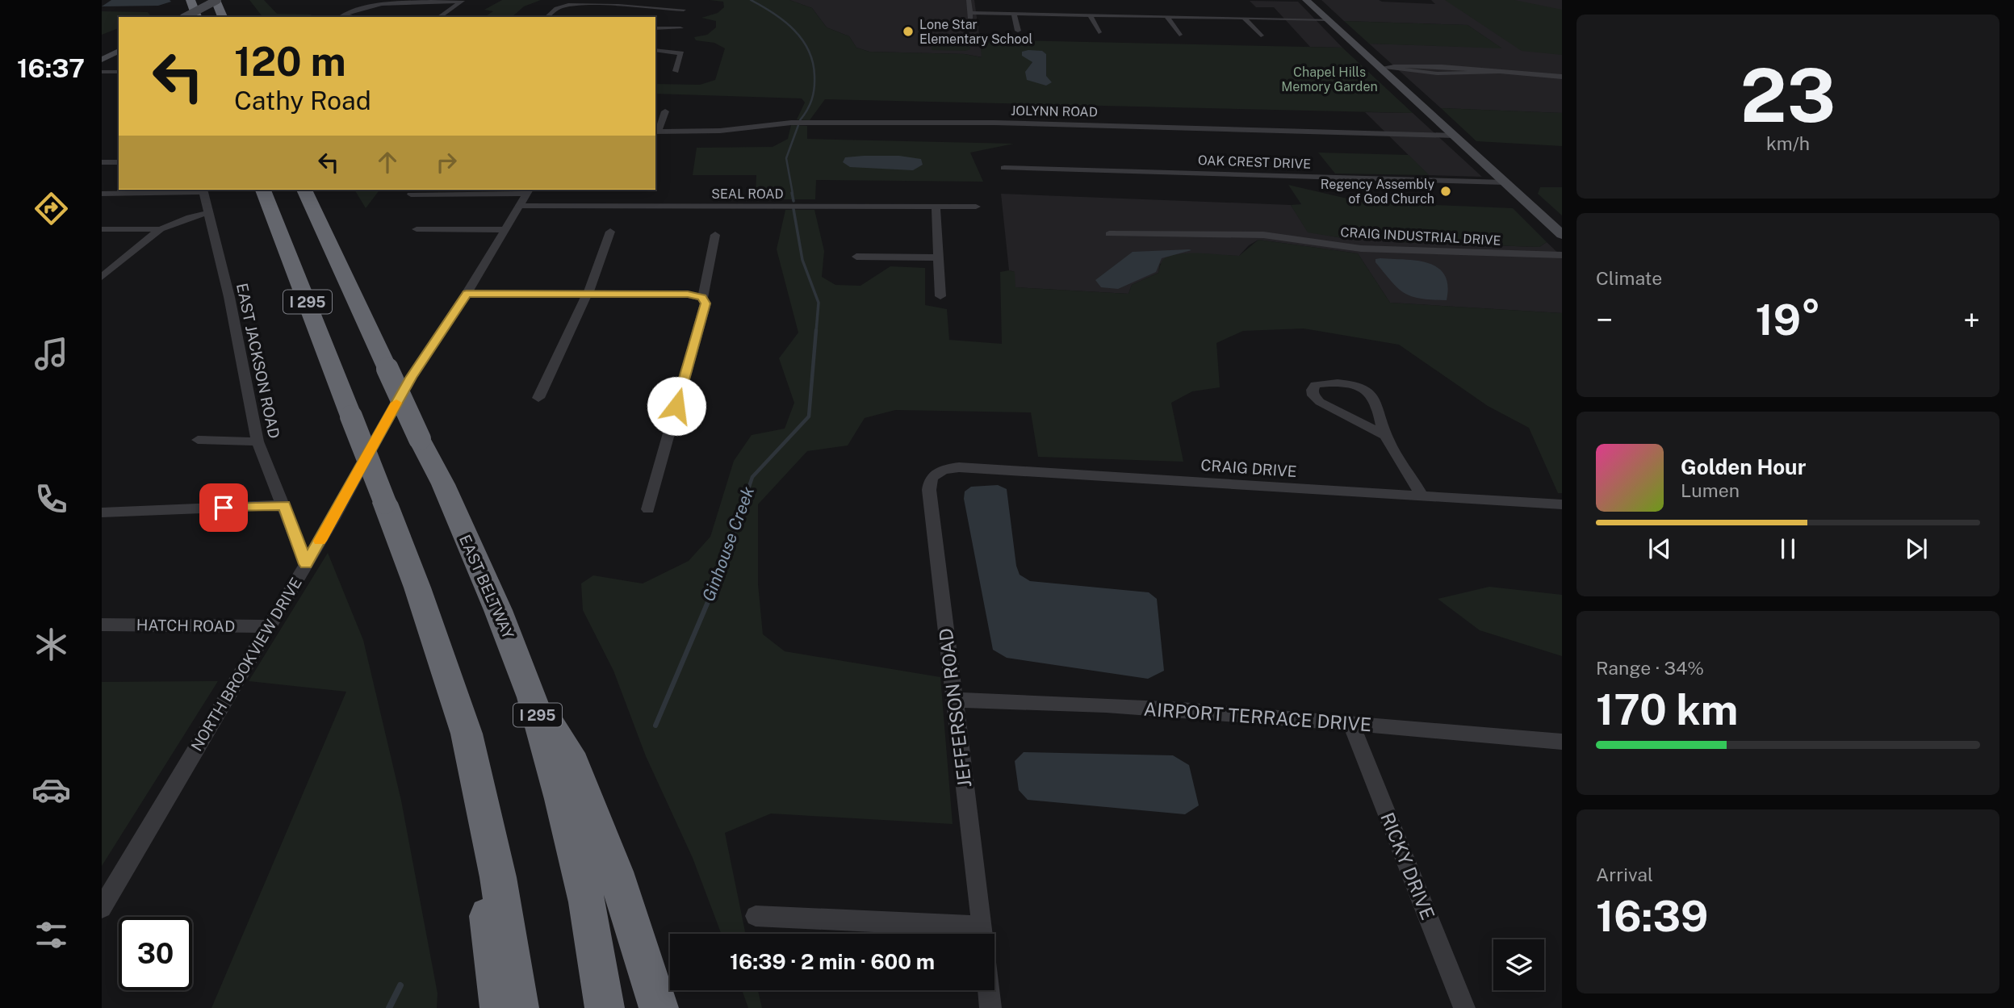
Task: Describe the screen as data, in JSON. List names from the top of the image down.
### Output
{
  "streets": {
    "highway": ["I 295", "EAST BELTWAY"],
    "street": [
      "JOLYNN ROAD",
      "OAK CREST DRIVE",
      "SEAL ROAD",
      "CRAIG INDUSTRIAL DRIVE",
      "EAST JACKSON ROAD",
      "CRAIG DRIVE",
      "HATCH ROAD",
      "NORTH BROOKVIEW DRIVE",
      "JEFFERSON ROAD",
      "AIRPORT TERRACE DRIVE",
      "RICKY DRIVE"
    ]
  },
  "crossings": [
    ["SEAL ROAD", "NORTH BROOKVIEW DRIVE"],
    ["EAST JACKSON ROAD", "NORTH BROOKVIEW DRIVE"],
    ["CRAIG DRIVE", "JEFFERSON ROAD"],
    ["HATCH ROAD", "NORTH BROOKVIEW DRIVE"],
    ["JEFFERSON ROAD", "AIRPORT TERRACE DRIVE"],
    ["AIRPORT TERRACE DRIVE", "RICKY DRIVE"]
  ],
  "water": ["Ginhouse Creek"],
  "parks": ["Chapel Hills Memory Garden"],
  "places": ["Lone Star Elementary School", "Regency Assembly of God Church"],
  "page": {
    "tabs": "16:37",
    "tile": [
      ["23", "km/h"],
      "Climate",
      ["Range · 34%", "170 km"],
      ["Arrival", "16:39"]
    ],
    "turn": ["120 m", "Cathy Road"],
    "heat": ["−", "19°", "+"],
    "song": ["Golden Hour", "Lumen"],
    "limit": "30",
    "trip": "16:39 · 2 min · 600 m"
  }
}
